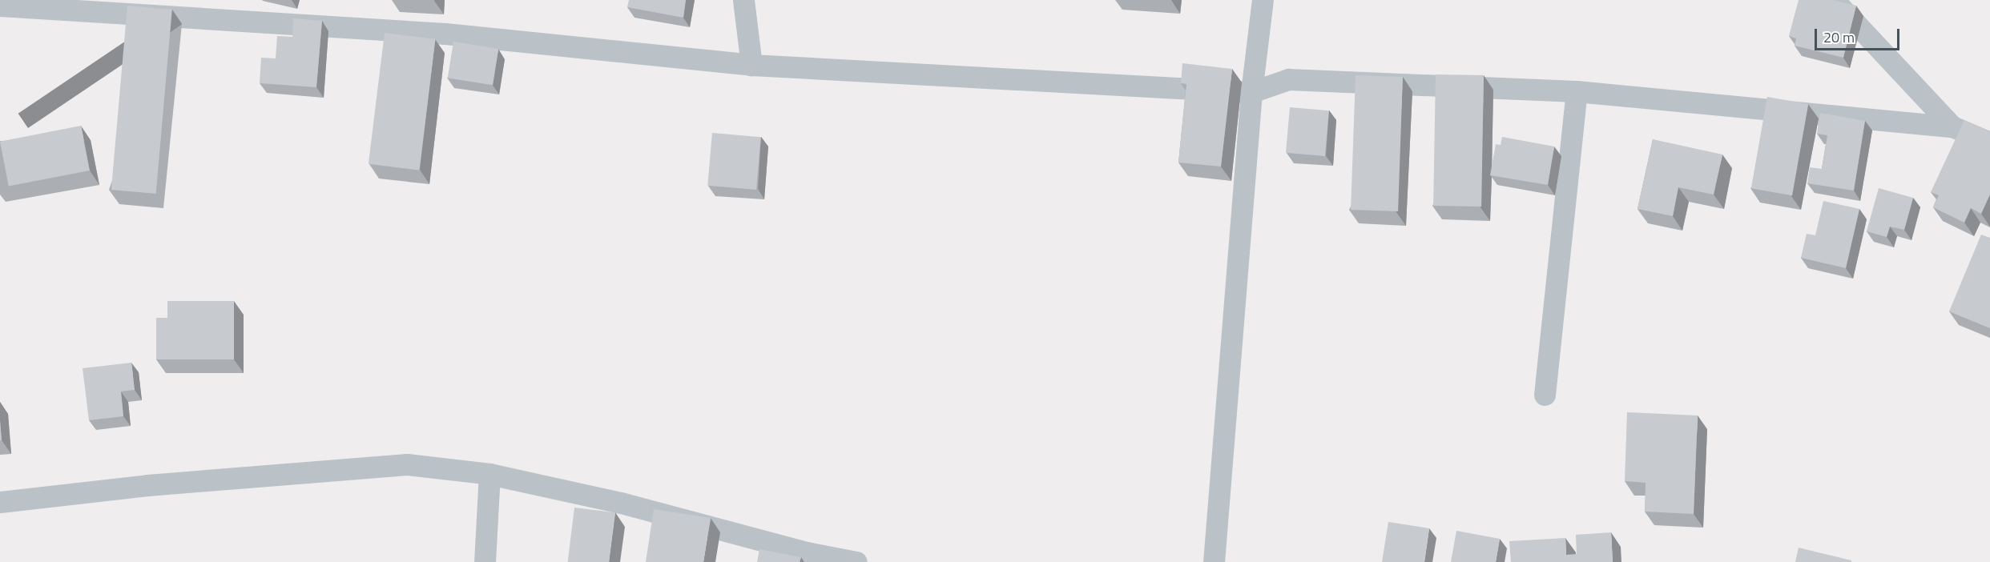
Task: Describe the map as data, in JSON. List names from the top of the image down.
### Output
{
  "scale_bar": "20 m"
}
